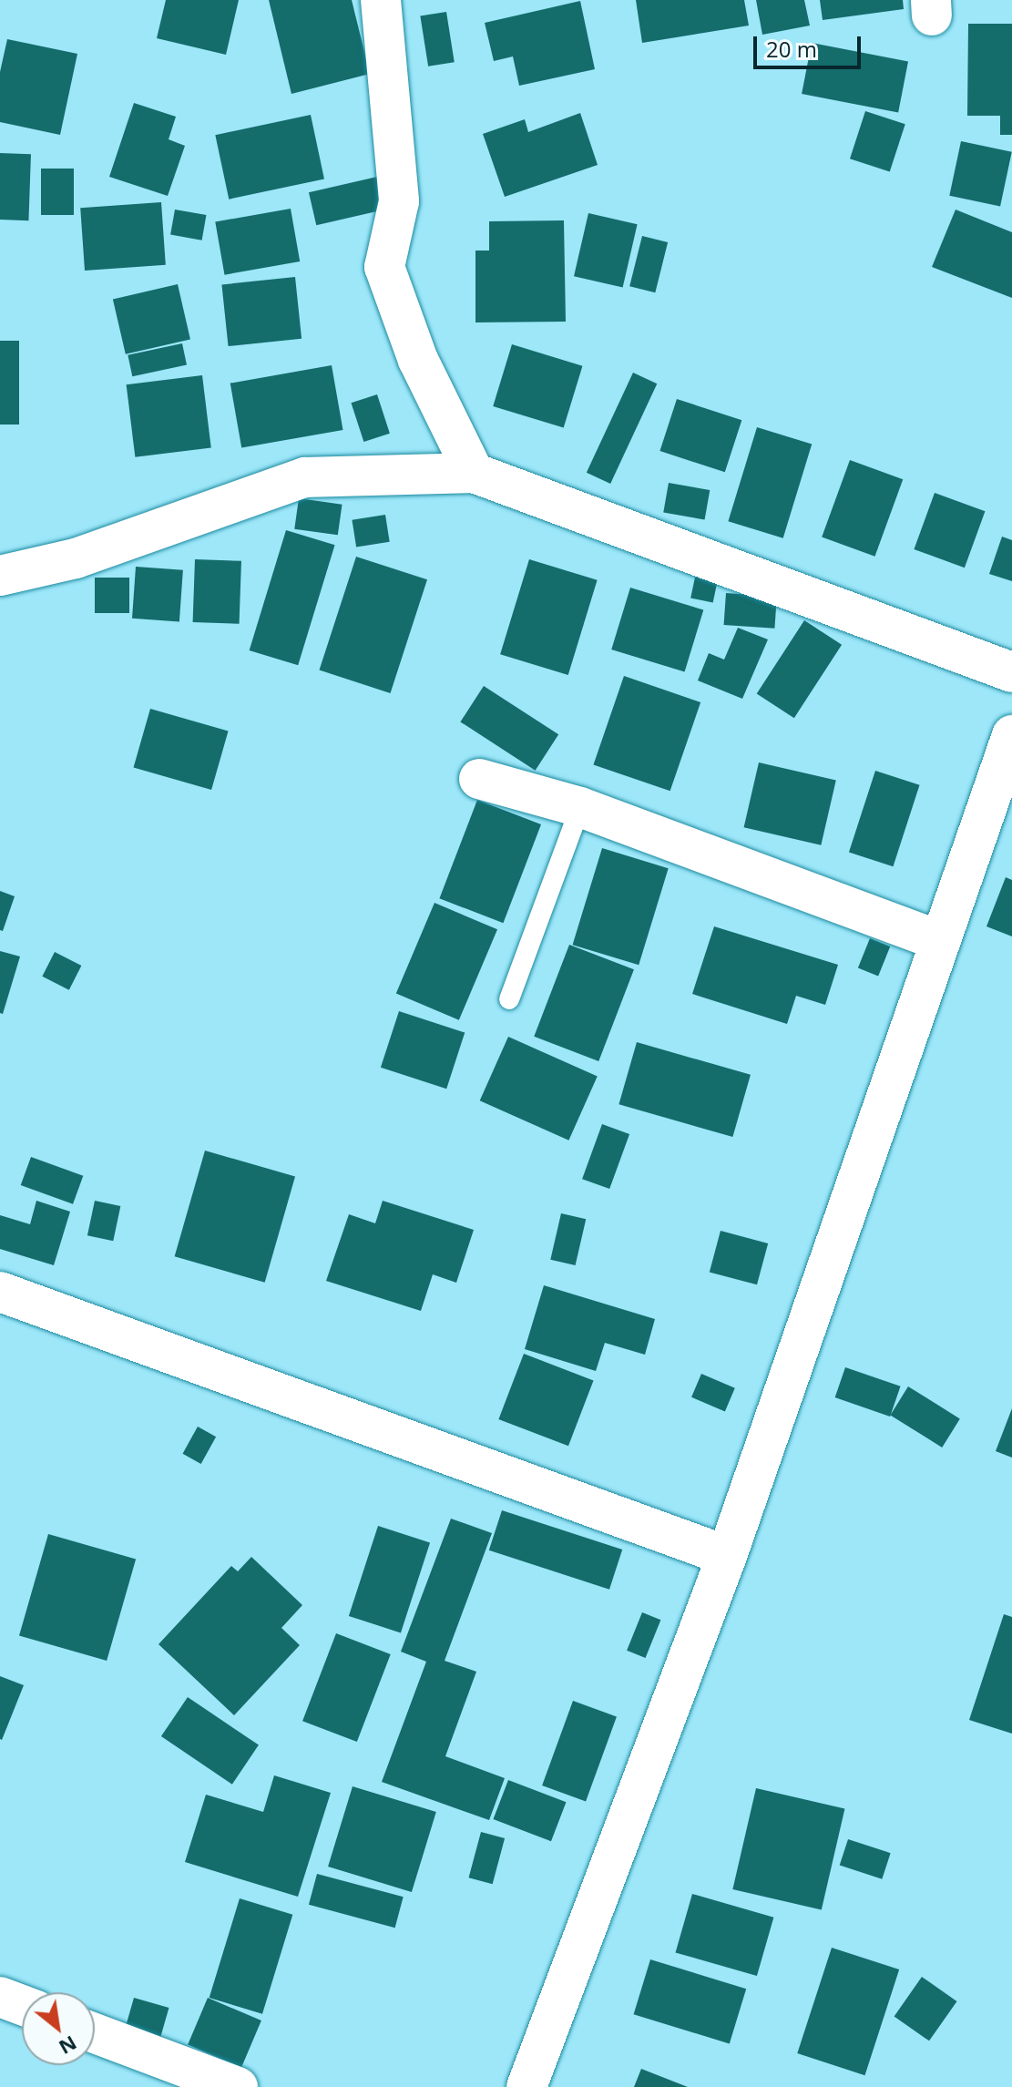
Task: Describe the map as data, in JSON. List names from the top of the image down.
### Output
{
  "scale_bar": "20 m",
  "north": "bottom right"
}
